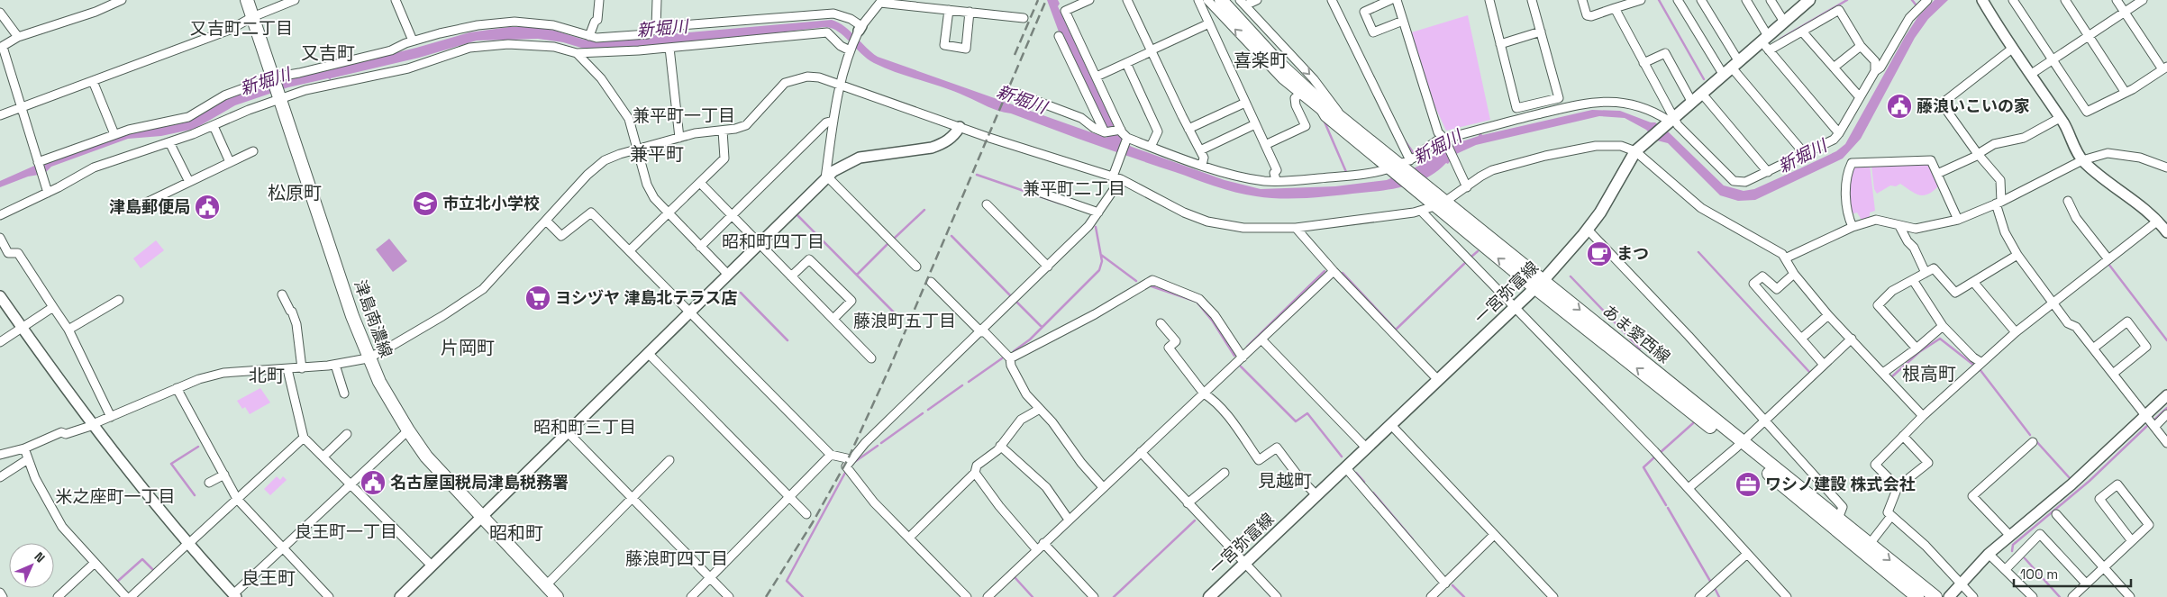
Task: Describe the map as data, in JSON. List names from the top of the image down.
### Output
{
  "streets": {
    "main road": ["一宮弥富線", "津島南濃線", "あま愛西線"]
  },
  "crossings": [
    ["一宮弥富線", "あま愛西線"]
  ],
  "districts": [
    "又吉町二丁目",
    "又吉町",
    "喜楽町",
    "兼平町一丁目",
    "兼平町",
    "兼平町二丁目",
    "松原町",
    "昭和町四丁目",
    "藤浪町五丁目",
    "片岡町",
    "根高町",
    "北町",
    "昭和町三丁目",
    "見越町",
    "米之座町一丁目",
    "良王町一丁目",
    "昭和町",
    "藤浪町四丁目",
    "良王町"
  ],
  "water": ["新堀川"],
  "places": {
    "public building": ["藤浪いこいの家", "津島郵便局", "名古屋国税局津島税務署"],
    "school or university": ["市立北小学校"],
    "cafe": ["まつ"],
    "supermarket": ["ヨシヅヤ 津島北テラス店"],
    "office": ["ワシノ建設 株式会社"]
  },
  "scale_bar": "100 m",
  "north": "top right"
}
